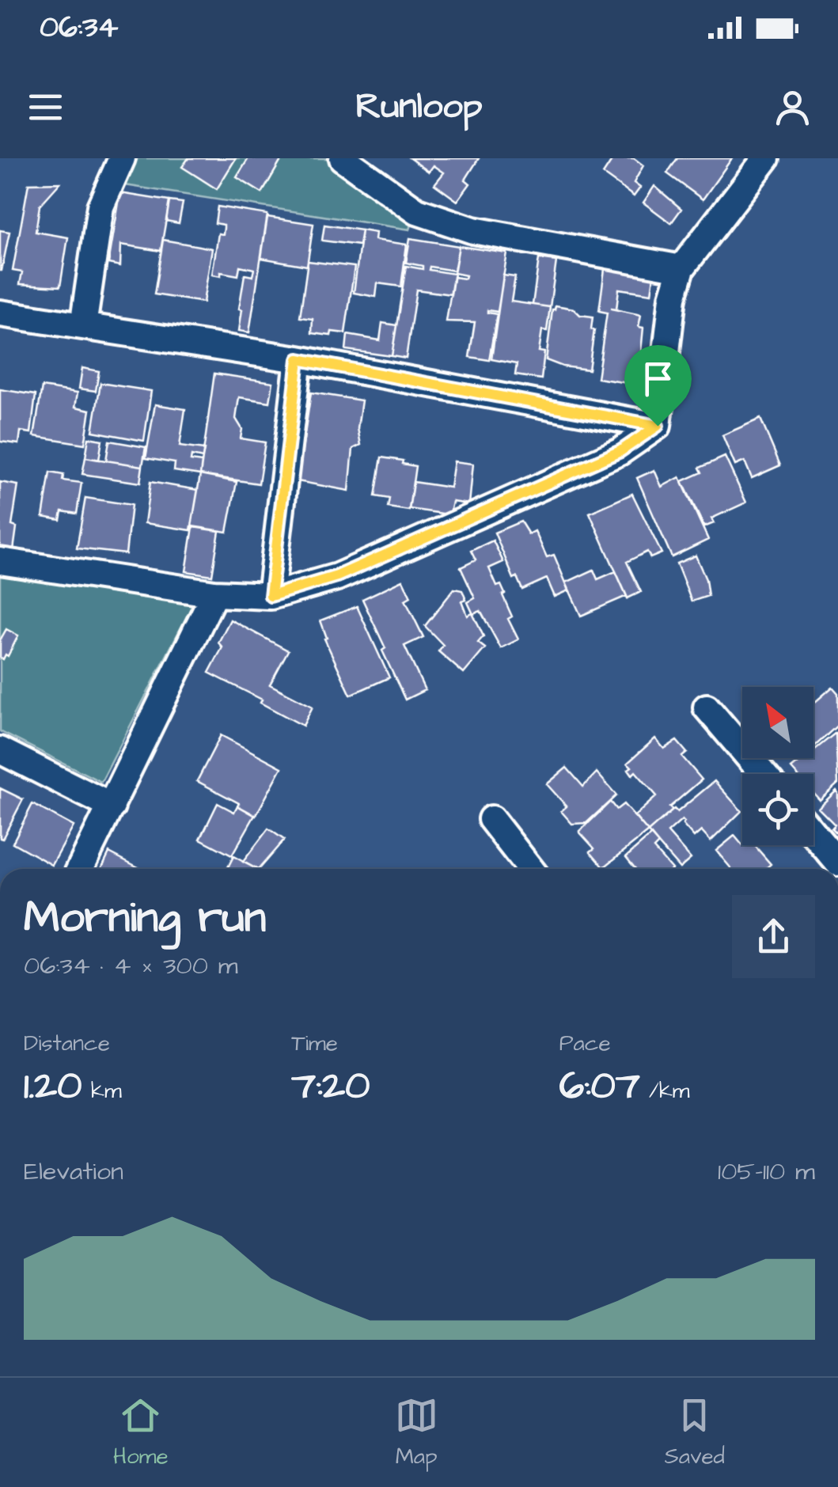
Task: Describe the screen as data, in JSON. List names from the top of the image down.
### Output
{
  "north": "top left",
  "page": {
    "status": "06:34",
    "header": "Runloop",
    "heading": ["Morning run", "06:34 · 4 × 300 m"],
    "stats": [
      ["Distance", "1.20 km"],
      ["Time", "7:20"],
      ["Pace", "6:07 /km"]
    ],
    "chart": ["Elevation", "105–110 m"],
    "tabs": ["Home", "Map", "Saved"]
  }
}
